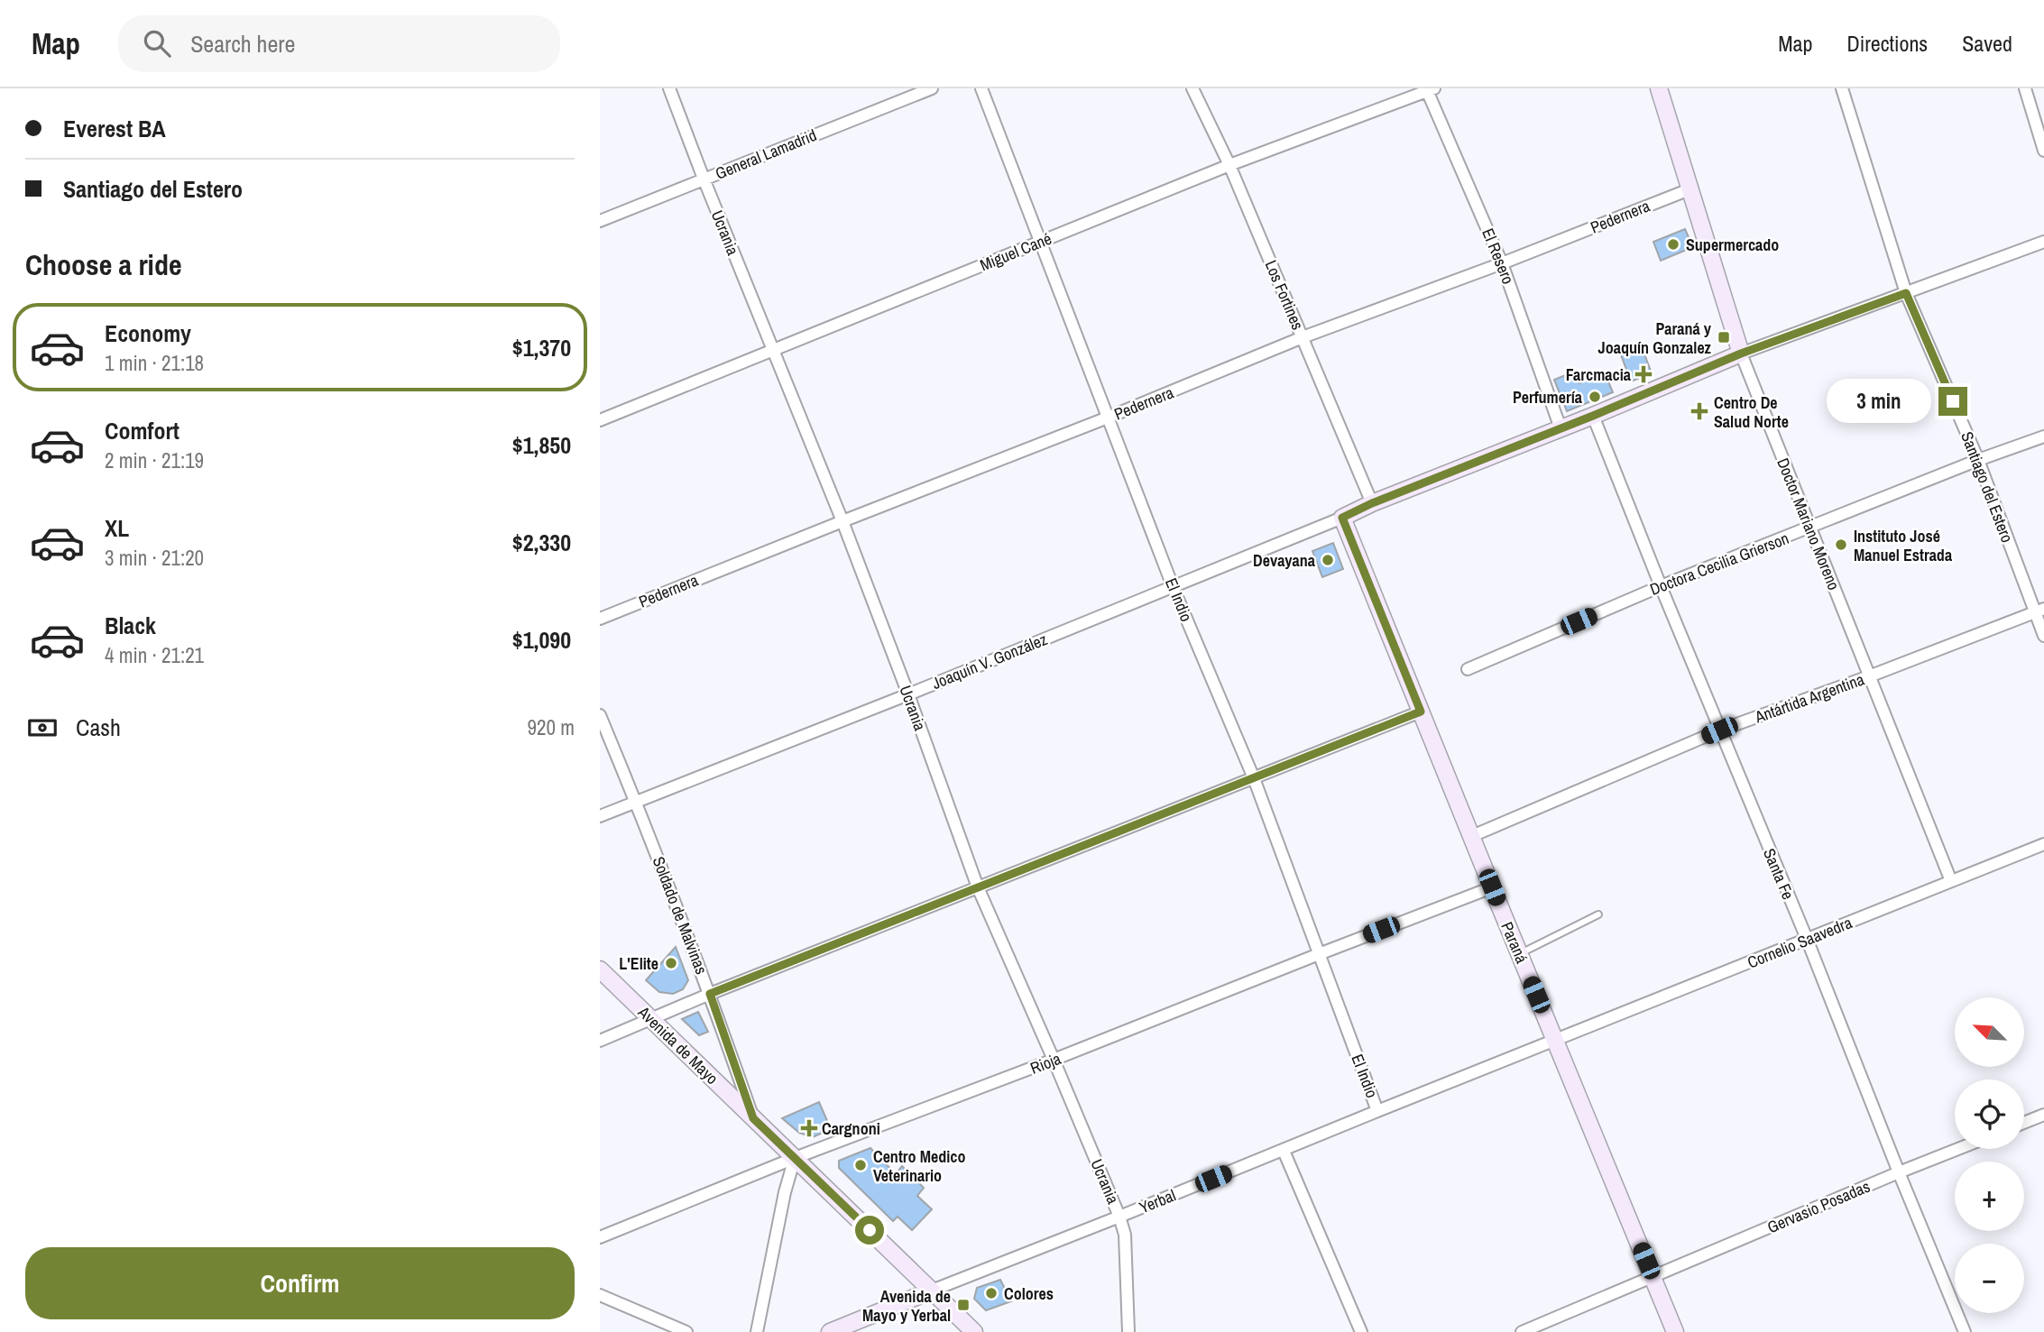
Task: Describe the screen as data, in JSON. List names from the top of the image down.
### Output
{
  "streets": {
    "street": [
      "General Lamadrid",
      "Pedernera",
      "Ucrania",
      "Miguel Cané",
      "El Resero",
      "Los Fortines",
      "Santiago del Estero",
      "Doctor Mariano Moreno",
      "Doctora Cecilia Grierson",
      "El Indio",
      "Joaquín V. González",
      "Antártida Argentina",
      "Santa Fe",
      "Soldado de Malvinas",
      "Paraná",
      "Cornelio Saavedra",
      "Avenida de Mayo",
      "Rioja",
      "Yerbal",
      "Gervasio Posadas"
    ]
  },
  "crossings": [
    ["General Lamadrid", "Ucrania"],
    ["Pedernera", "Ucrania"],
    ["Pedernera", "El Resero"],
    ["Pedernera", "Los Fortines"],
    ["Pedernera", "Doctor Mariano Moreno"],
    ["Pedernera", "El Indio"],
    ["Ucrania", "Miguel Cané"],
    ["Ucrania", "Joaquín V. González"],
    ["Ucrania", "Rioja"],
    ["Ucrania", "Yerbal"],
    ["Miguel Cané", "El Resero"],
    ["Miguel Cané", "Los Fortines"],
    ["Miguel Cané", "El Indio"],
    ["Santiago del Estero", "Doctora Cecilia Grierson"],
    ["Santiago del Estero", "Antártida Argentina"],
    ["Doctor Mariano Moreno", "Doctora Cecilia Grierson"],
    ["Doctor Mariano Moreno", "Antártida Argentina"],
    ["Doctor Mariano Moreno", "Cornelio Saavedra"],
    ["Doctora Cecilia Grierson", "Santa Fe"],
    ["El Indio", "Joaquín V. González"],
    ["El Indio", "Rioja"],
    ["El Indio", "Yerbal"],
    ["Joaquín V. González", "Soldado de Malvinas"],
    ["Joaquín V. González", "Paraná"],
    ["Antártida Argentina", "Santa Fe"],
    ["Antártida Argentina", "Paraná"],
    ["Santa Fe", "Cornelio Saavedra"],
    ["Santa Fe", "Gervasio Posadas"],
    ["Soldado de Malvinas", "Avenida de Mayo"],
    ["Paraná", "Cornelio Saavedra"],
    ["Paraná", "Rioja"],
    ["Paraná", "Yerbal"],
    ["Paraná", "Gervasio Posadas"],
    ["Cornelio Saavedra", "Yerbal"],
    ["Avenida de Mayo", "Rioja"],
    ["Avenida de Mayo", "Yerbal"]
  ],
  "places": {
    "other": [
      "Supermercado",
      "Perfumería",
      "Instituto José Manuel Estrada",
      "Devayana",
      "L'Elite",
      "Centro Medico Veterinario",
      "Colores"
    ],
    "transit": ["Paraná y Joaquín Gonzalez", "Avenida de Mayo y Yerbal"],
    "health": ["Farcmacia", "Centro De Salud Norte", "Cargnoni"]
  },
  "north": "top left",
  "page": {
    "header": "Map",
    "search": "Search here",
    "nav": ["Map", "Directions", "Saved"],
    "banner": ["Everest BA", "Santiago del Estero"],
    "heading": "Choose a ride",
    "list": [
      {
        "name": "Economy",
        "note": "1 min · 21:18",
        "value": "$1,370"
      },
      {
        "name": "Comfort",
        "note": "2 min · 21:19",
        "value": "$1,850"
      },
      {
        "name": "XL",
        "note": "3 min · 21:20",
        "value": "$2,330"
      },
      {
        "name": "Black",
        "note": "4 min · 21:21",
        "value": "$1,090"
      }
    ],
    "bubble": "3 min",
    "pay": ["Cash", "920 m"],
    "map_buttons": ["+", "−"],
    "buttons": "Confirm"
  }
}
